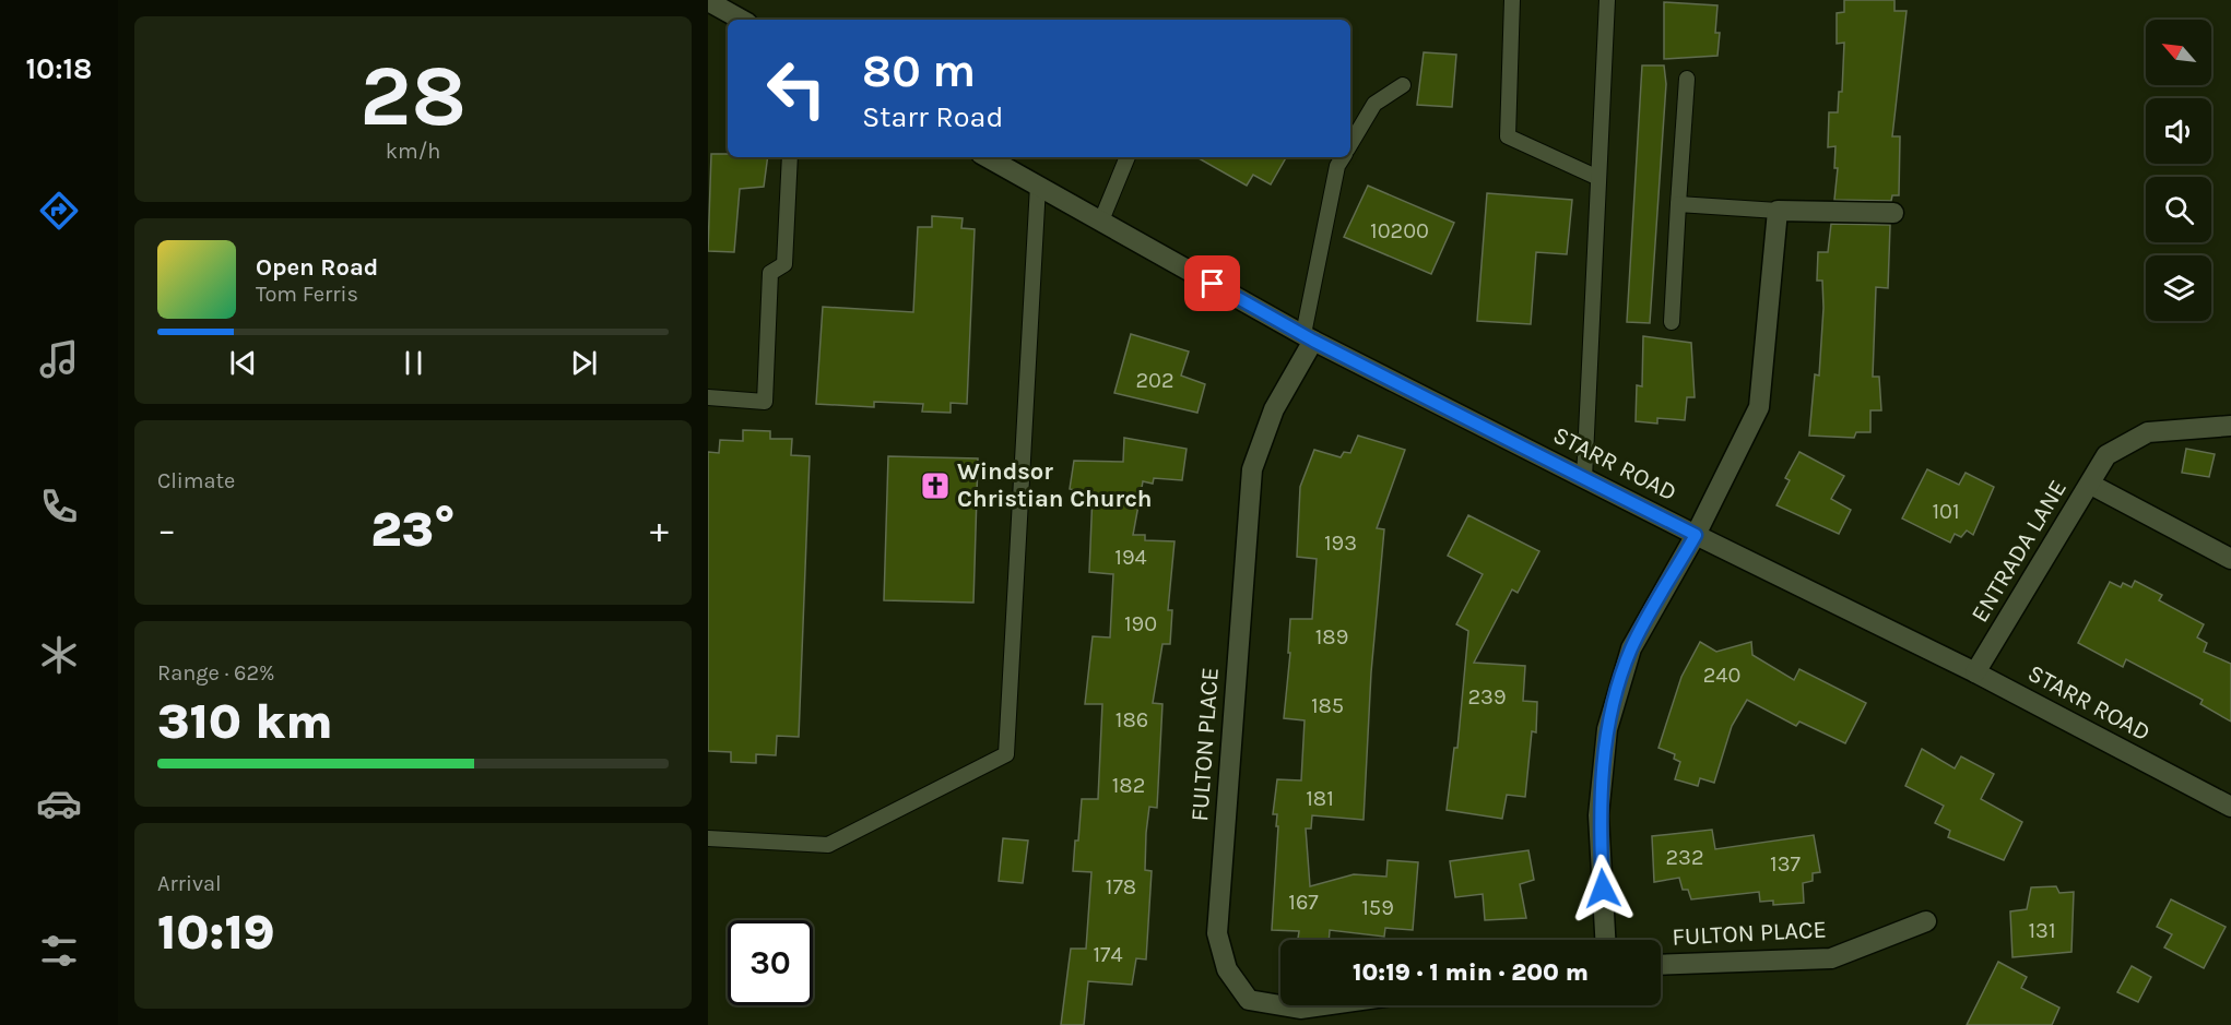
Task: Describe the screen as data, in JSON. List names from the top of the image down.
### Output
{
  "streets": {
    "street": ["STARR ROAD", "ENTRADA LANE", "FULTON PLACE"]
  },
  "crossings": [
    ["STARR ROAD", "ENTRADA LANE"],
    ["STARR ROAD", "FULTON PLACE"]
  ],
  "places": {
    "church": ["Windsor Christian Church"]
  },
  "house_numbers": [
    "10200",
    "202",
    "101",
    "193",
    "194",
    "190",
    "189",
    "240",
    "239",
    "185",
    "186",
    "182",
    "181",
    "232",
    "137",
    "178",
    "167",
    "159",
    "131",
    "174"
  ],
  "north": "top left",
  "page": {
    "tabs": "10:18",
    "tile": [
      ["28", "km/h"],
      "Climate",
      ["Range · 62%", "310 km"],
      ["Arrival", "10:19"]
    ],
    "turn": ["80 m", "Starr Road"],
    "song": ["Open Road", "Tom Ferris"],
    "heat": ["−", "23°", "+"],
    "limit": "30",
    "trip": "10:19 · 1 min · 200 m"
  }
}
